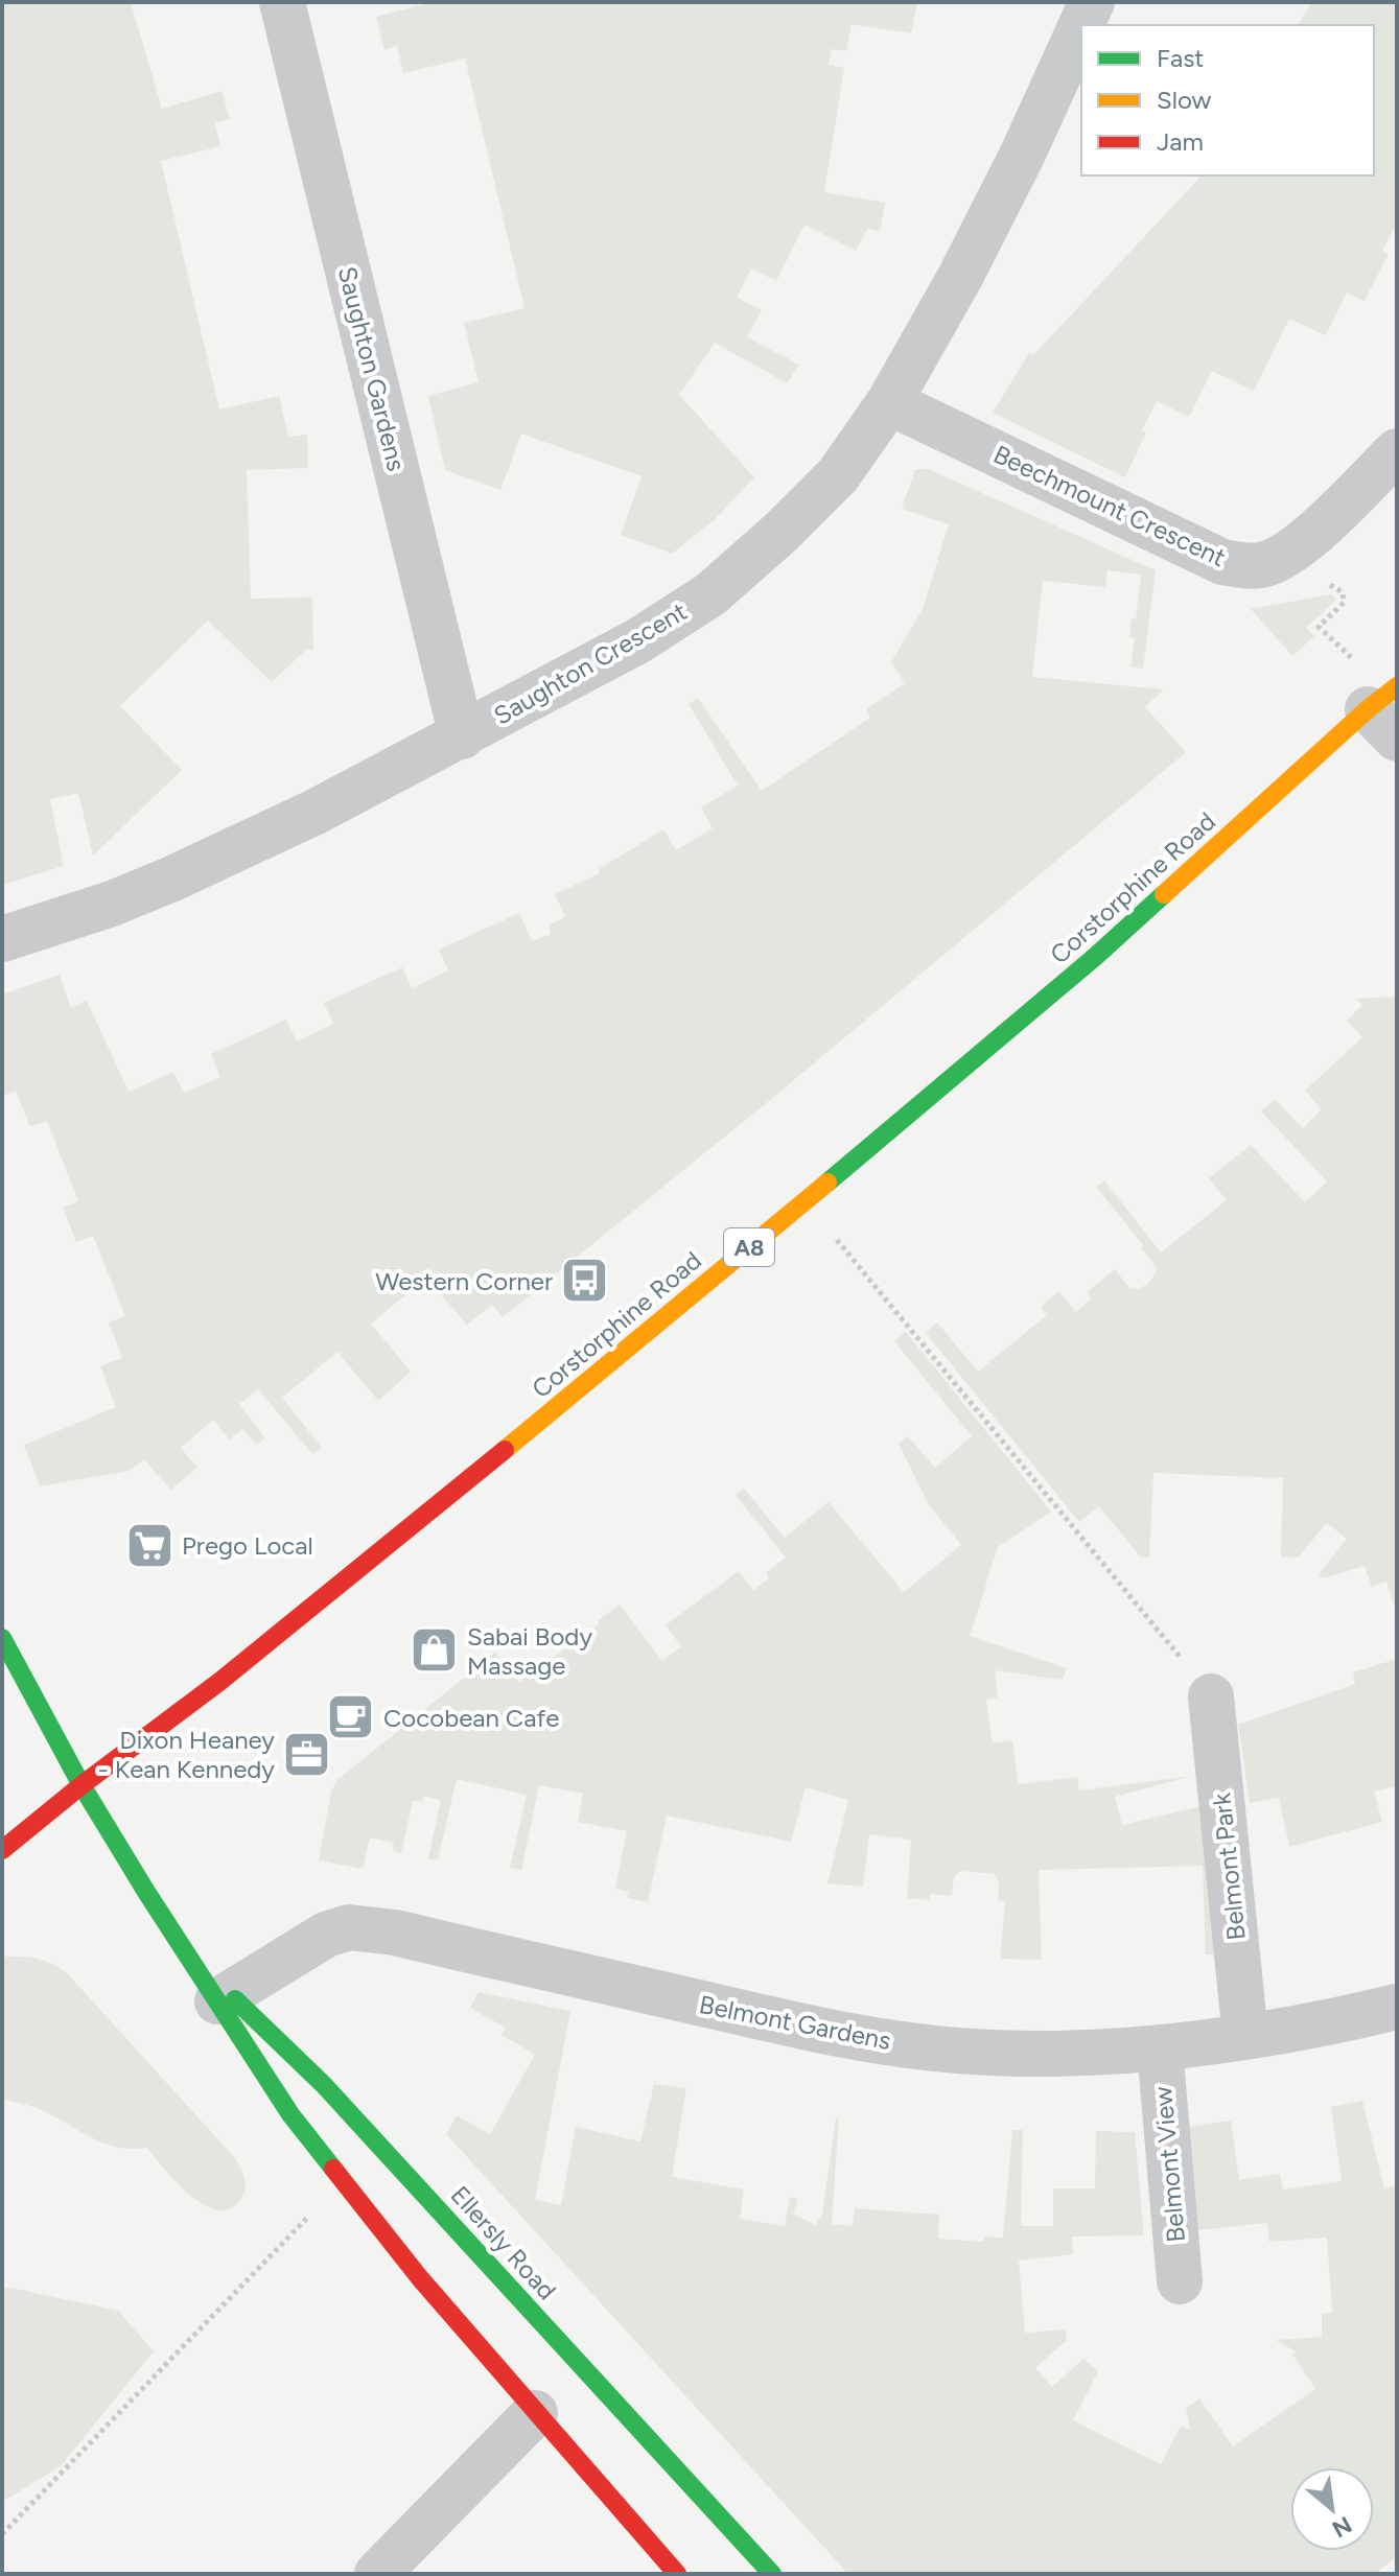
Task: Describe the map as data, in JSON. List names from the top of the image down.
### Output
{
  "streets": {
    "street": [
      "Saughton Gardens",
      "Beechmount Crescent",
      "Saughton Crescent",
      "Corstorphine Road",
      "A8",
      "Belmont Park",
      "Belmont Gardens",
      "Belmont View",
      "Ellersly Road"
    ]
  },
  "crossings": [
    ["Saughton Gardens", "Saughton Crescent"],
    ["Beechmount Crescent", "Saughton Crescent"],
    ["Corstorphine Road", "Ellersly Road"],
    ["Belmont Park", "Belmont Gardens"],
    ["Belmont Gardens", "Belmont View"],
    ["Belmont Gardens", "Ellersly Road"]
  ],
  "places": {
    "bus stop": ["Western Corner"],
    "supermarket": ["Prego Local"],
    "shop": ["Sabai Body Massage"],
    "cafe": ["Cocobean Cafe"],
    "office": ["Dixon Heaney - Kean Kennedy"]
  },
  "legend": ["Fast", "Slow", "Jam"],
  "north": "bottom right"
}
